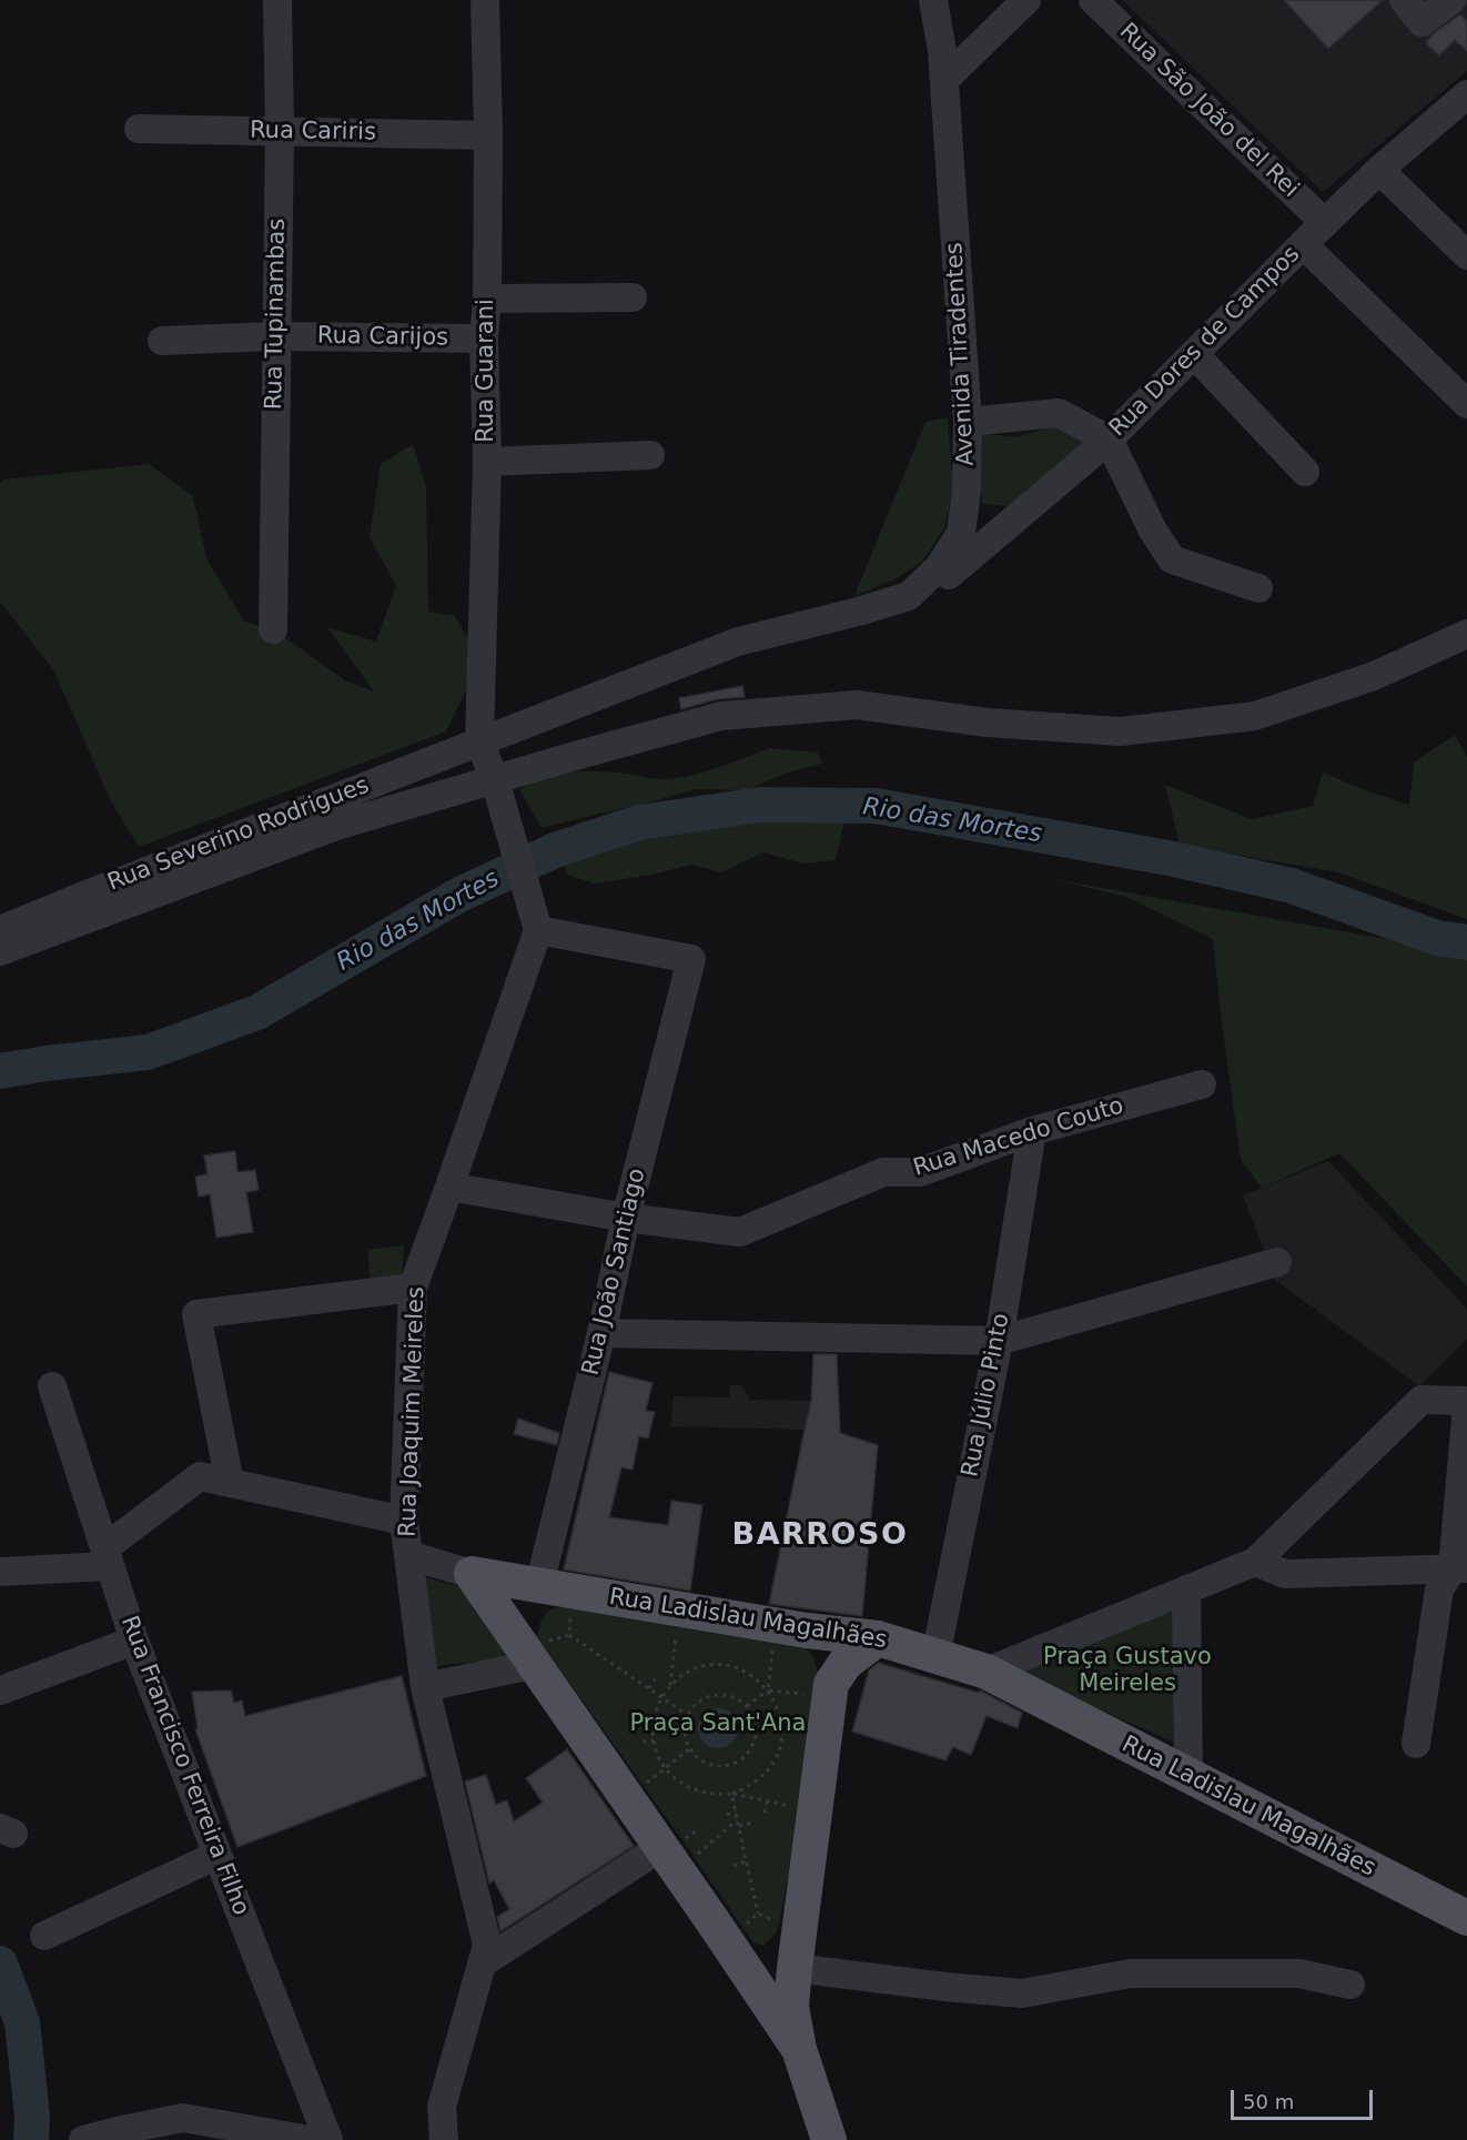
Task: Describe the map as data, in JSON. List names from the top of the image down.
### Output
{
  "streets": {
    "main road": ["Rua Ladislau Magalhães"],
    "street": [
      "Rua São João del Rei",
      "Rua Cariris",
      "Rua Tupinambas",
      "Rua Carijos",
      "Rua Dores de Campos",
      "Avenida Tiradentes",
      "Rua Guarani",
      "Rua Severino Rodrigues",
      "Rua Macedo Couto",
      "Rua João Santiago",
      "Rua Júlio Pinto",
      "Rua Joaquim Meireles",
      "Rua Francisco Ferreira Filho"
    ]
  },
  "crossings": [
    ["Rua São João del Rei", "Rua Dores de Campos"],
    ["Rua Cariris", "Rua Tupinambas"],
    ["Rua Cariris", "Rua Guarani"],
    ["Rua Tupinambas", "Rua Carijos"],
    ["Rua Carijos", "Rua Guarani"],
    ["Rua Dores de Campos", "Avenida Tiradentes"],
    ["Avenida Tiradentes", "Rua Guarani"],
    ["Avenida Tiradentes", "Rua Severino Rodrigues"],
    ["Rua Guarani", "Rua Severino Rodrigues"],
    ["Rua Macedo Couto", "Rua João Santiago"],
    ["Rua Macedo Couto", "Rua Júlio Pinto"],
    ["Rua Macedo Couto", "Rua Joaquim Meireles"],
    ["Rua João Santiago", "Rua Joaquim Meireles"],
    ["Rua João Santiago", "Rua Ladislau Magalhães"],
    ["Rua Júlio Pinto", "Rua Ladislau Magalhães"],
    ["Rua Joaquim Meireles", "Rua Ladislau Magalhães"]
  ],
  "districts": ["BARROSO"],
  "water": ["Rio das Mortes"],
  "parks": ["Praça Gustavo Meireles", "Praça Sant'Ana"],
  "scale_bar": "50 m"
}
